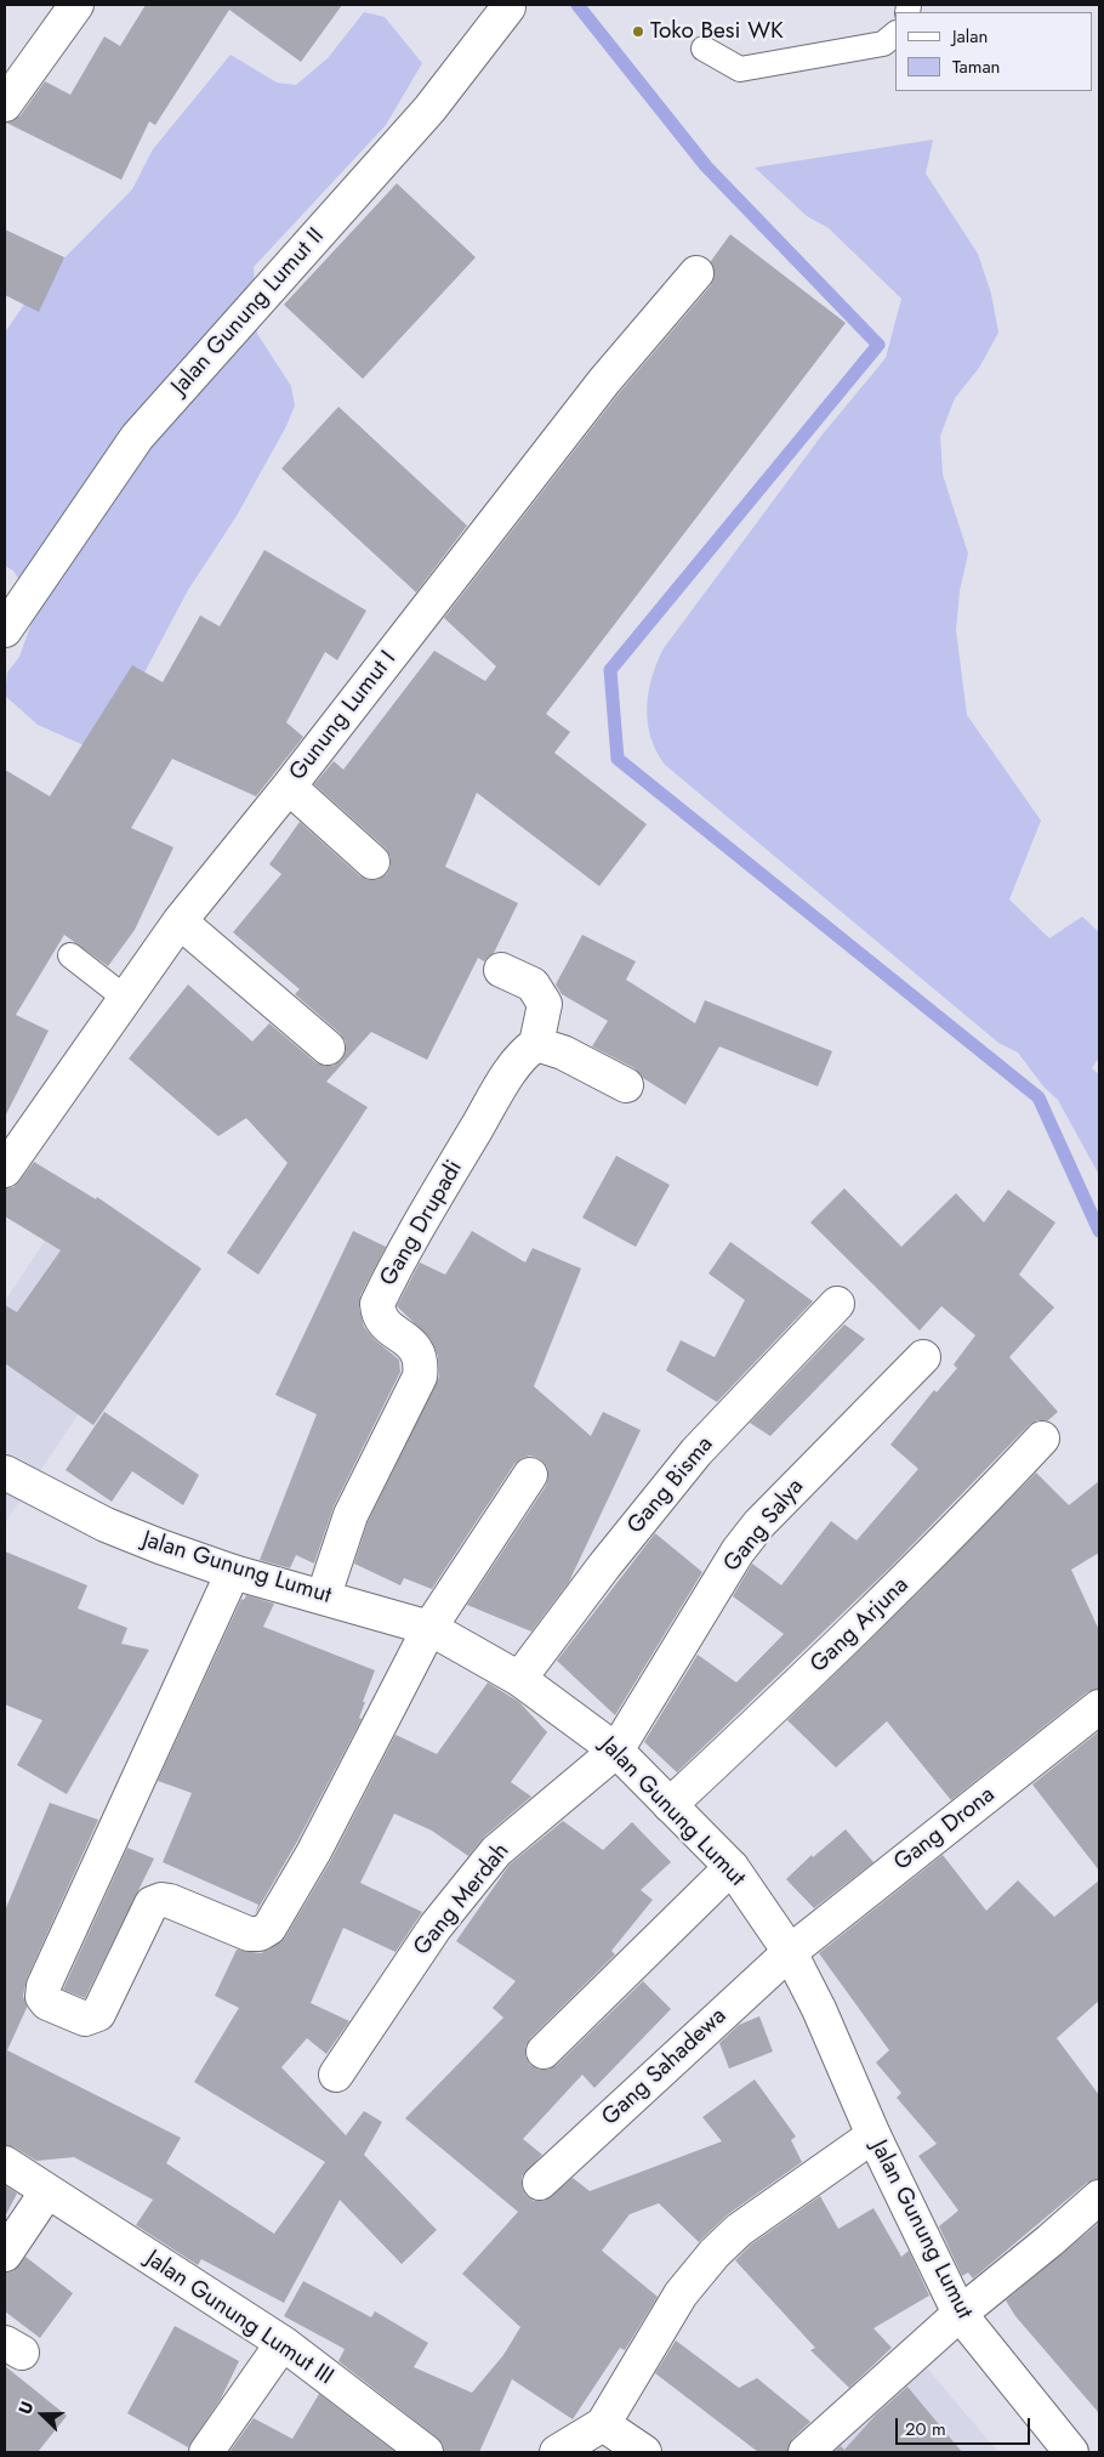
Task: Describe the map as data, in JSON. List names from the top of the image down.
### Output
{
  "streets": {
    "street": [
      "Jalan Gunung Lumut II",
      "Gunung Lumut I",
      "Gang Drupadi",
      "Gang Bisma",
      "Gang Salya",
      "Jalan Gunung Lumut",
      "Gang Arjuna",
      "Gang Drona",
      "Gang Merdah",
      "Gang Sahadewa",
      "Jalan Gunung Lumut III"
    ]
  },
  "crossings": [
    ["Gang Drupadi", "Jalan Gunung Lumut"],
    ["Gang Bisma", "Jalan Gunung Lumut"],
    ["Gang Salya", "Jalan Gunung Lumut"],
    ["Gang Salya", "Gang Merdah"],
    ["Jalan Gunung Lumut", "Gang Arjuna"],
    ["Jalan Gunung Lumut", "Gang Drona"],
    ["Jalan Gunung Lumut", "Gang Merdah"],
    ["Jalan Gunung Lumut", "Gang Sahadewa"],
    ["Gang Drona", "Gang Sahadewa"]
  ],
  "places": ["Toko Besi WK"],
  "legend": ["Jalan", "Taman"],
  "scale_bar": "20 m",
  "north": "left"
}
